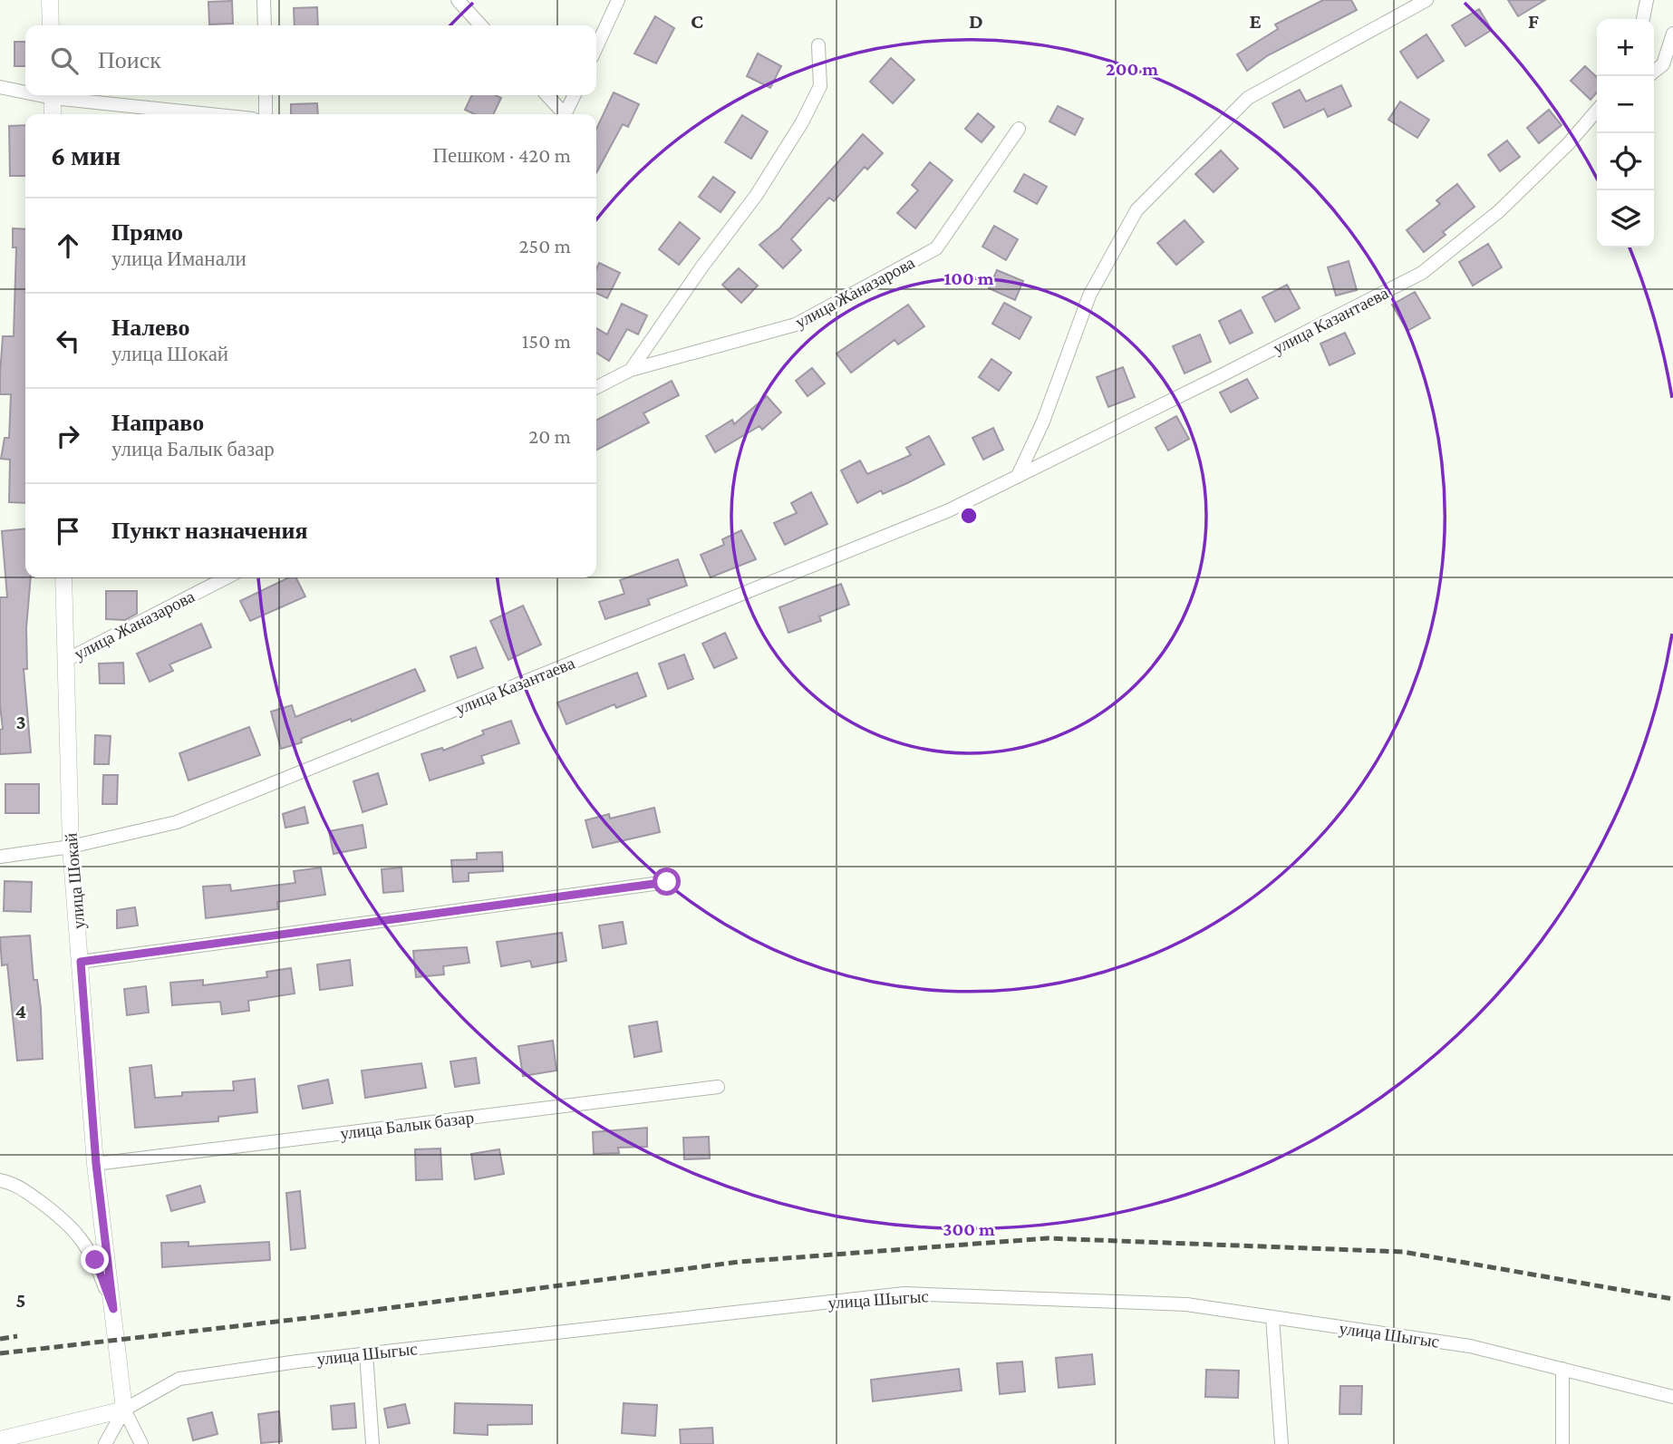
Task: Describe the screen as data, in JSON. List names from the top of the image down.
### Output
{
  "streets": {
    "street": [
      "улица Жаназарова",
      "улица Казантаева",
      "улица Шокай",
      "улица Балык базар",
      "улица Шыгыс"
    ]
  },
  "crossings": [
    ["улица Жаназарова", "улица Шокай"],
    ["улица Казантаева", "улица Шокай"],
    ["улица Шокай", "улица Балык базар"],
    ["улица Шокай", "улица Шыгыс"]
  ],
  "page": {
    "map_buttons": ["+", "−"],
    "search": "Поиск",
    "heading": ["6 мин", "Пешком · 420 m"],
    "list": [
      ["Прямо", "улица Иманали", "250 m"],
      ["Налево", "улица Шокай", "150 m"],
      ["Направо", "улица Балык базар", "20 m"],
      "Пункт назначения"
    ]
  },
  "grid": {
    "columns": [
      "C",
      "D",
      "E",
      "F"
    ],
    "rows": ["3", "4", "5"]
  },
  "rings": ["200 m", "100 m", "300 m"]
}
